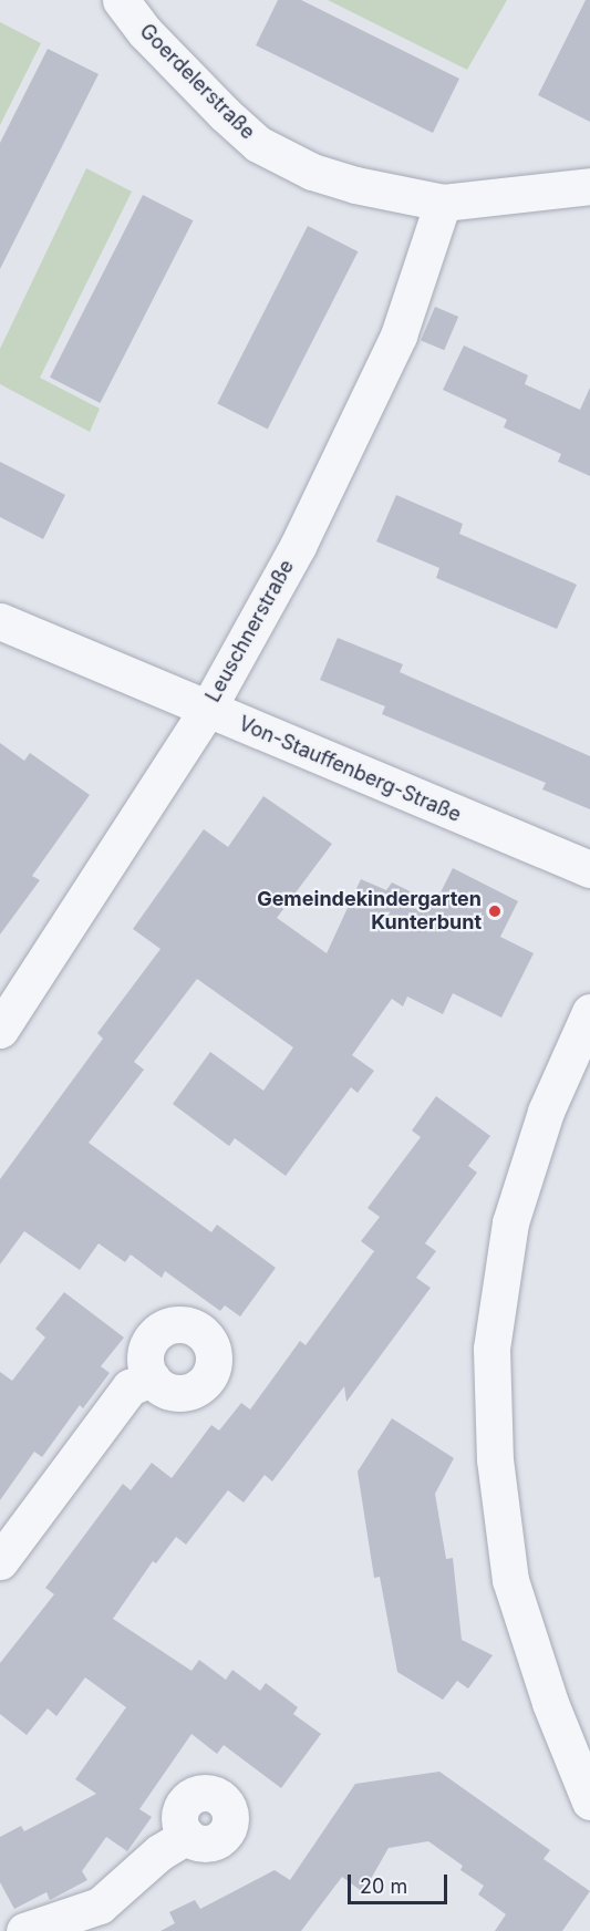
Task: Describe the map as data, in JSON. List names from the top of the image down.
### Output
{
  "streets": {
    "street": ["Goerdelerstraße", "Leuschnerstraße", "Von-Stauffenberg-Straße"]
  },
  "crossings": [
    ["Goerdelerstraße", "Leuschnerstraße"],
    ["Leuschnerstraße", "Von-Stauffenberg-Straße"]
  ],
  "places": ["Gemeindekindergarten Kunterbunt"],
  "scale_bar": "20 m"
}
